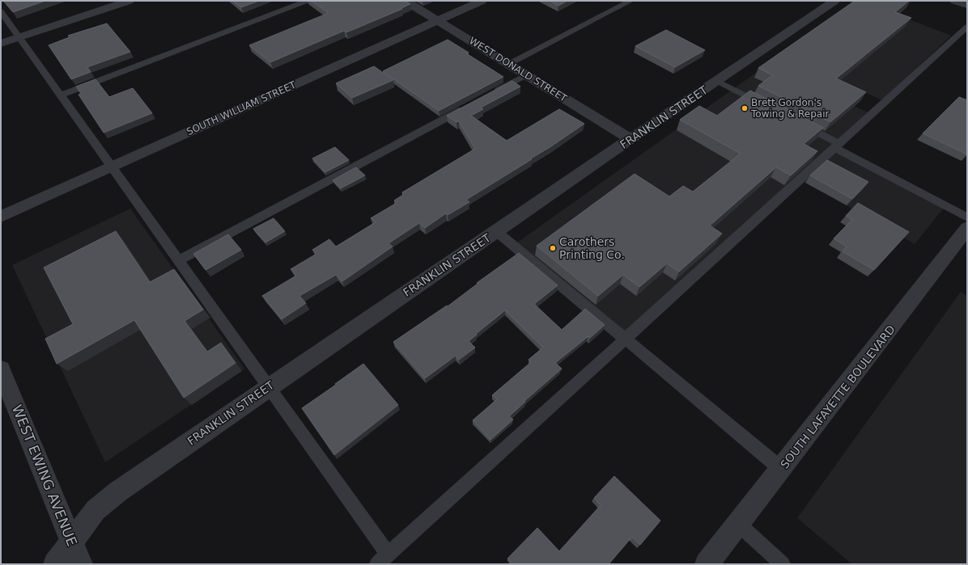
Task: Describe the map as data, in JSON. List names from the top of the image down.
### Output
{
  "streets": {
    "street": [
      "WEST DONALD STREET",
      "SOUTH WILLIAM STREET",
      "FRANKLIN STREET",
      "SOUTH LAFAYETTE BOULEVARD",
      "WEST EWING AVENUE"
    ]
  },
  "crossings": [
    ["WEST DONALD STREET", "SOUTH WILLIAM STREET"],
    ["WEST DONALD STREET", "FRANKLIN STREET"],
    ["FRANKLIN STREET", "WEST EWING AVENUE"]
  ],
  "places": ["Brett Gordon's Towing & Repair", "Carothers Printing Co."]
}
